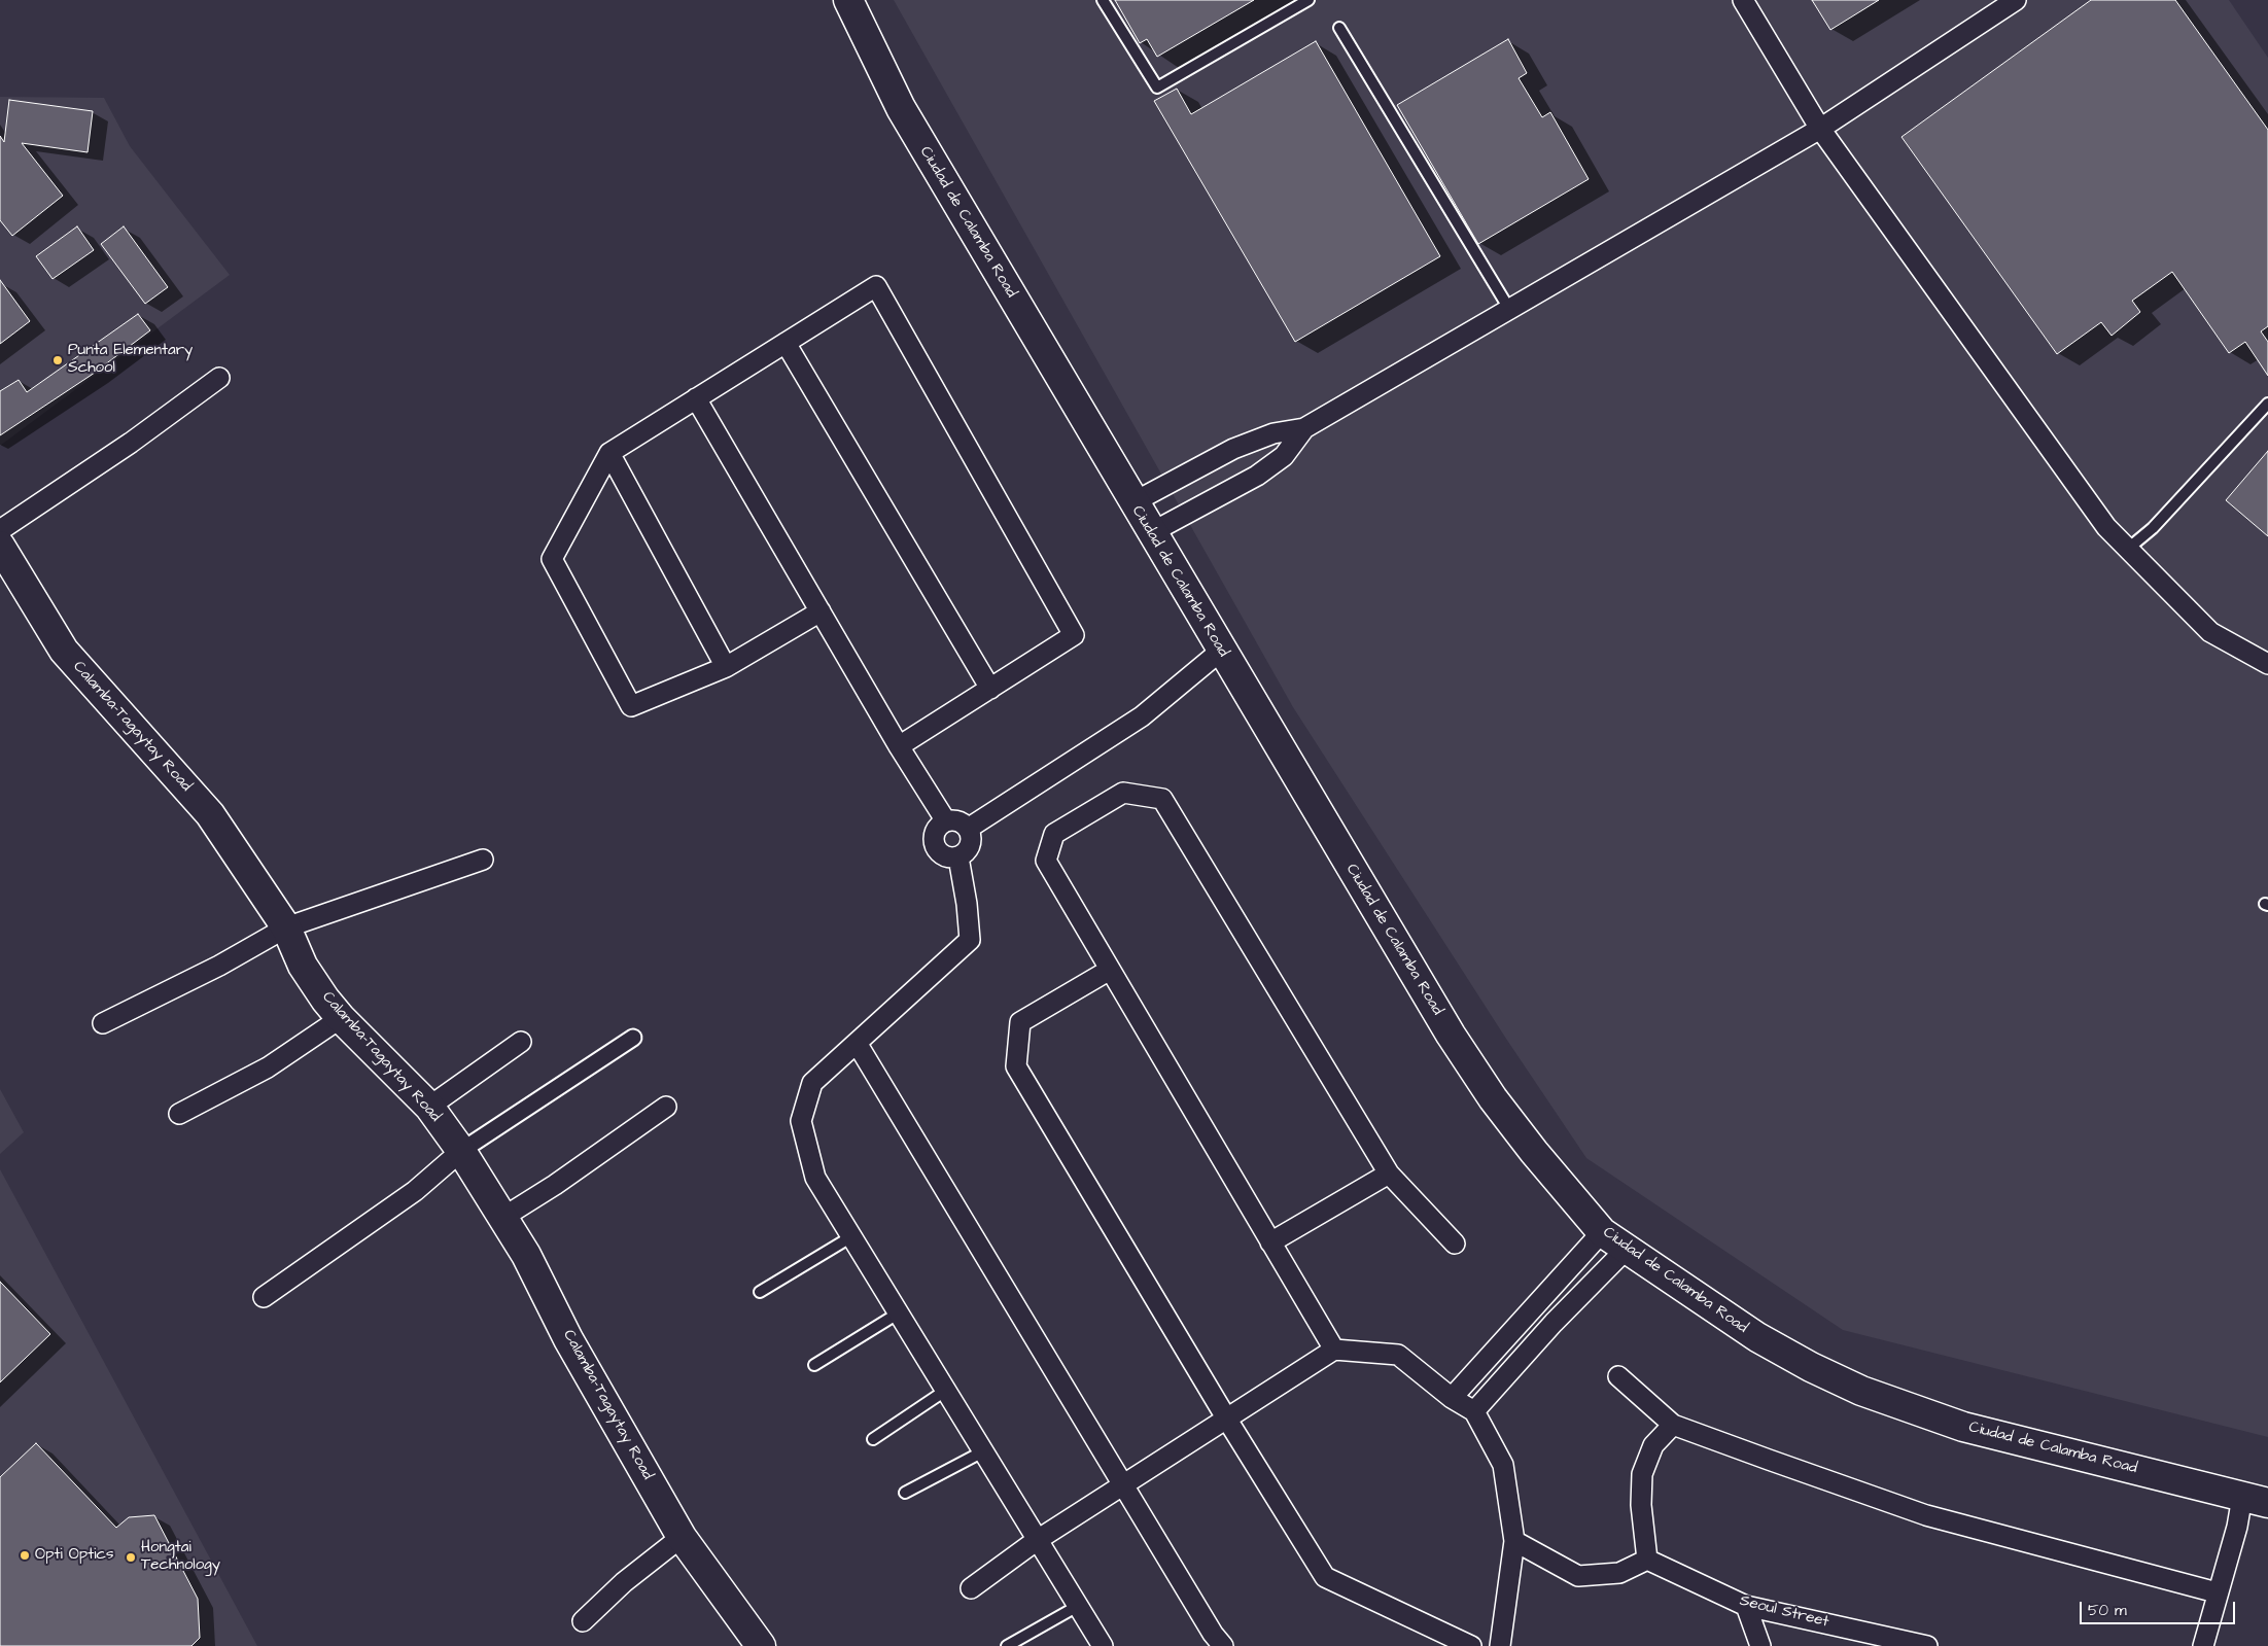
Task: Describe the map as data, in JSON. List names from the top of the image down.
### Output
{
  "streets": {
    "main road": ["Ciudad de Calamba Road", "Calamba-Tagaytay Road"],
    "street": ["Seoul Street"]
  },
  "places": ["Punta Elementary School", "Opti Optics", "Hongtai Technology"],
  "scale_bar": "50 m"
}
